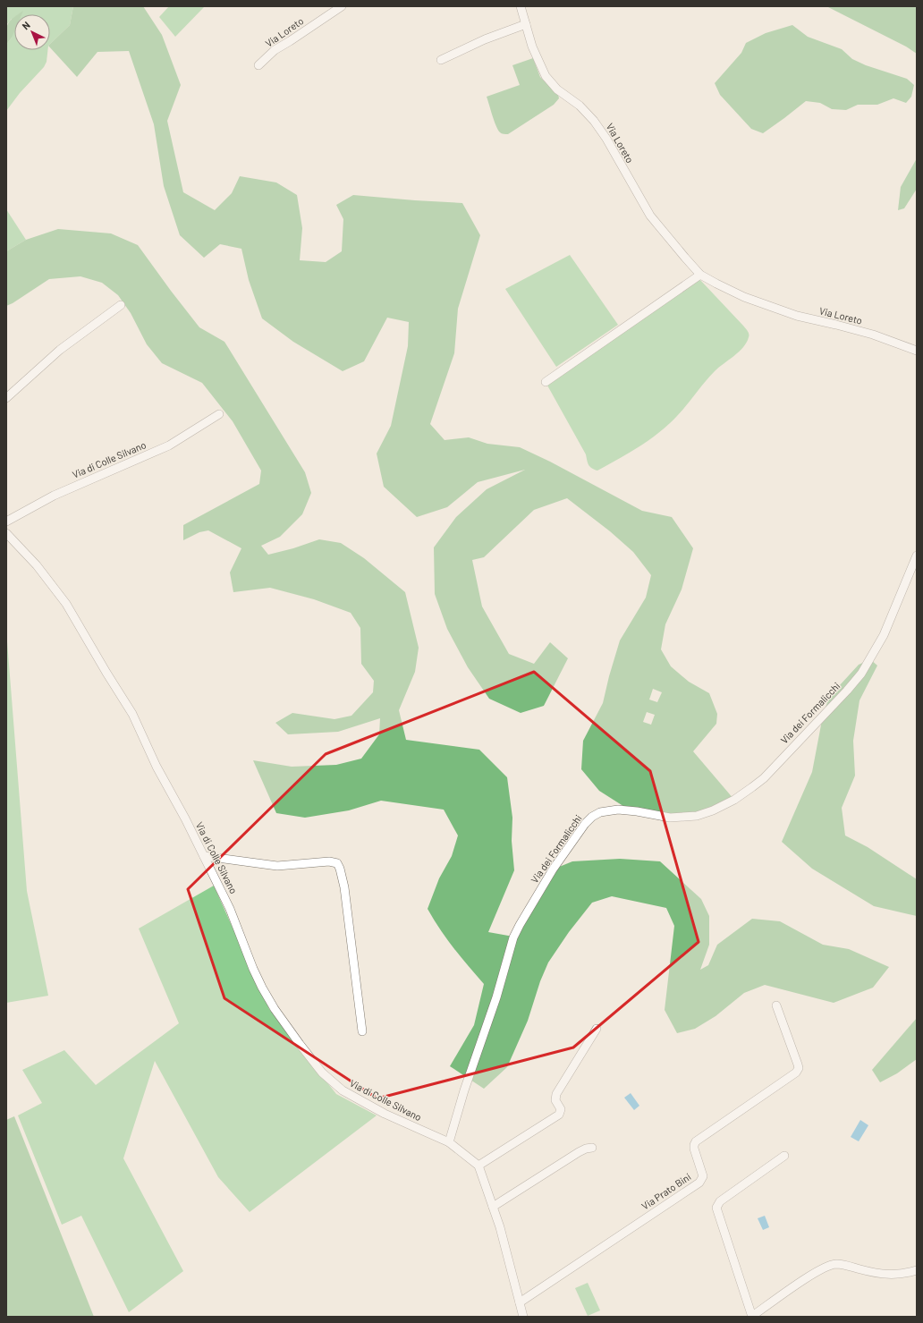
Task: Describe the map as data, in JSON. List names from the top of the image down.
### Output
{
  "streets": {
    "street": [
      "Via Loreto",
      "Via di Colle Silvano",
      "Via dei Formalicchi",
      "Via Prato Bini"
    ]
  },
  "crossings": [
    ["Via di Colle Silvano", "Via dei Formalicchi"]
  ],
  "north": "top left"
}
